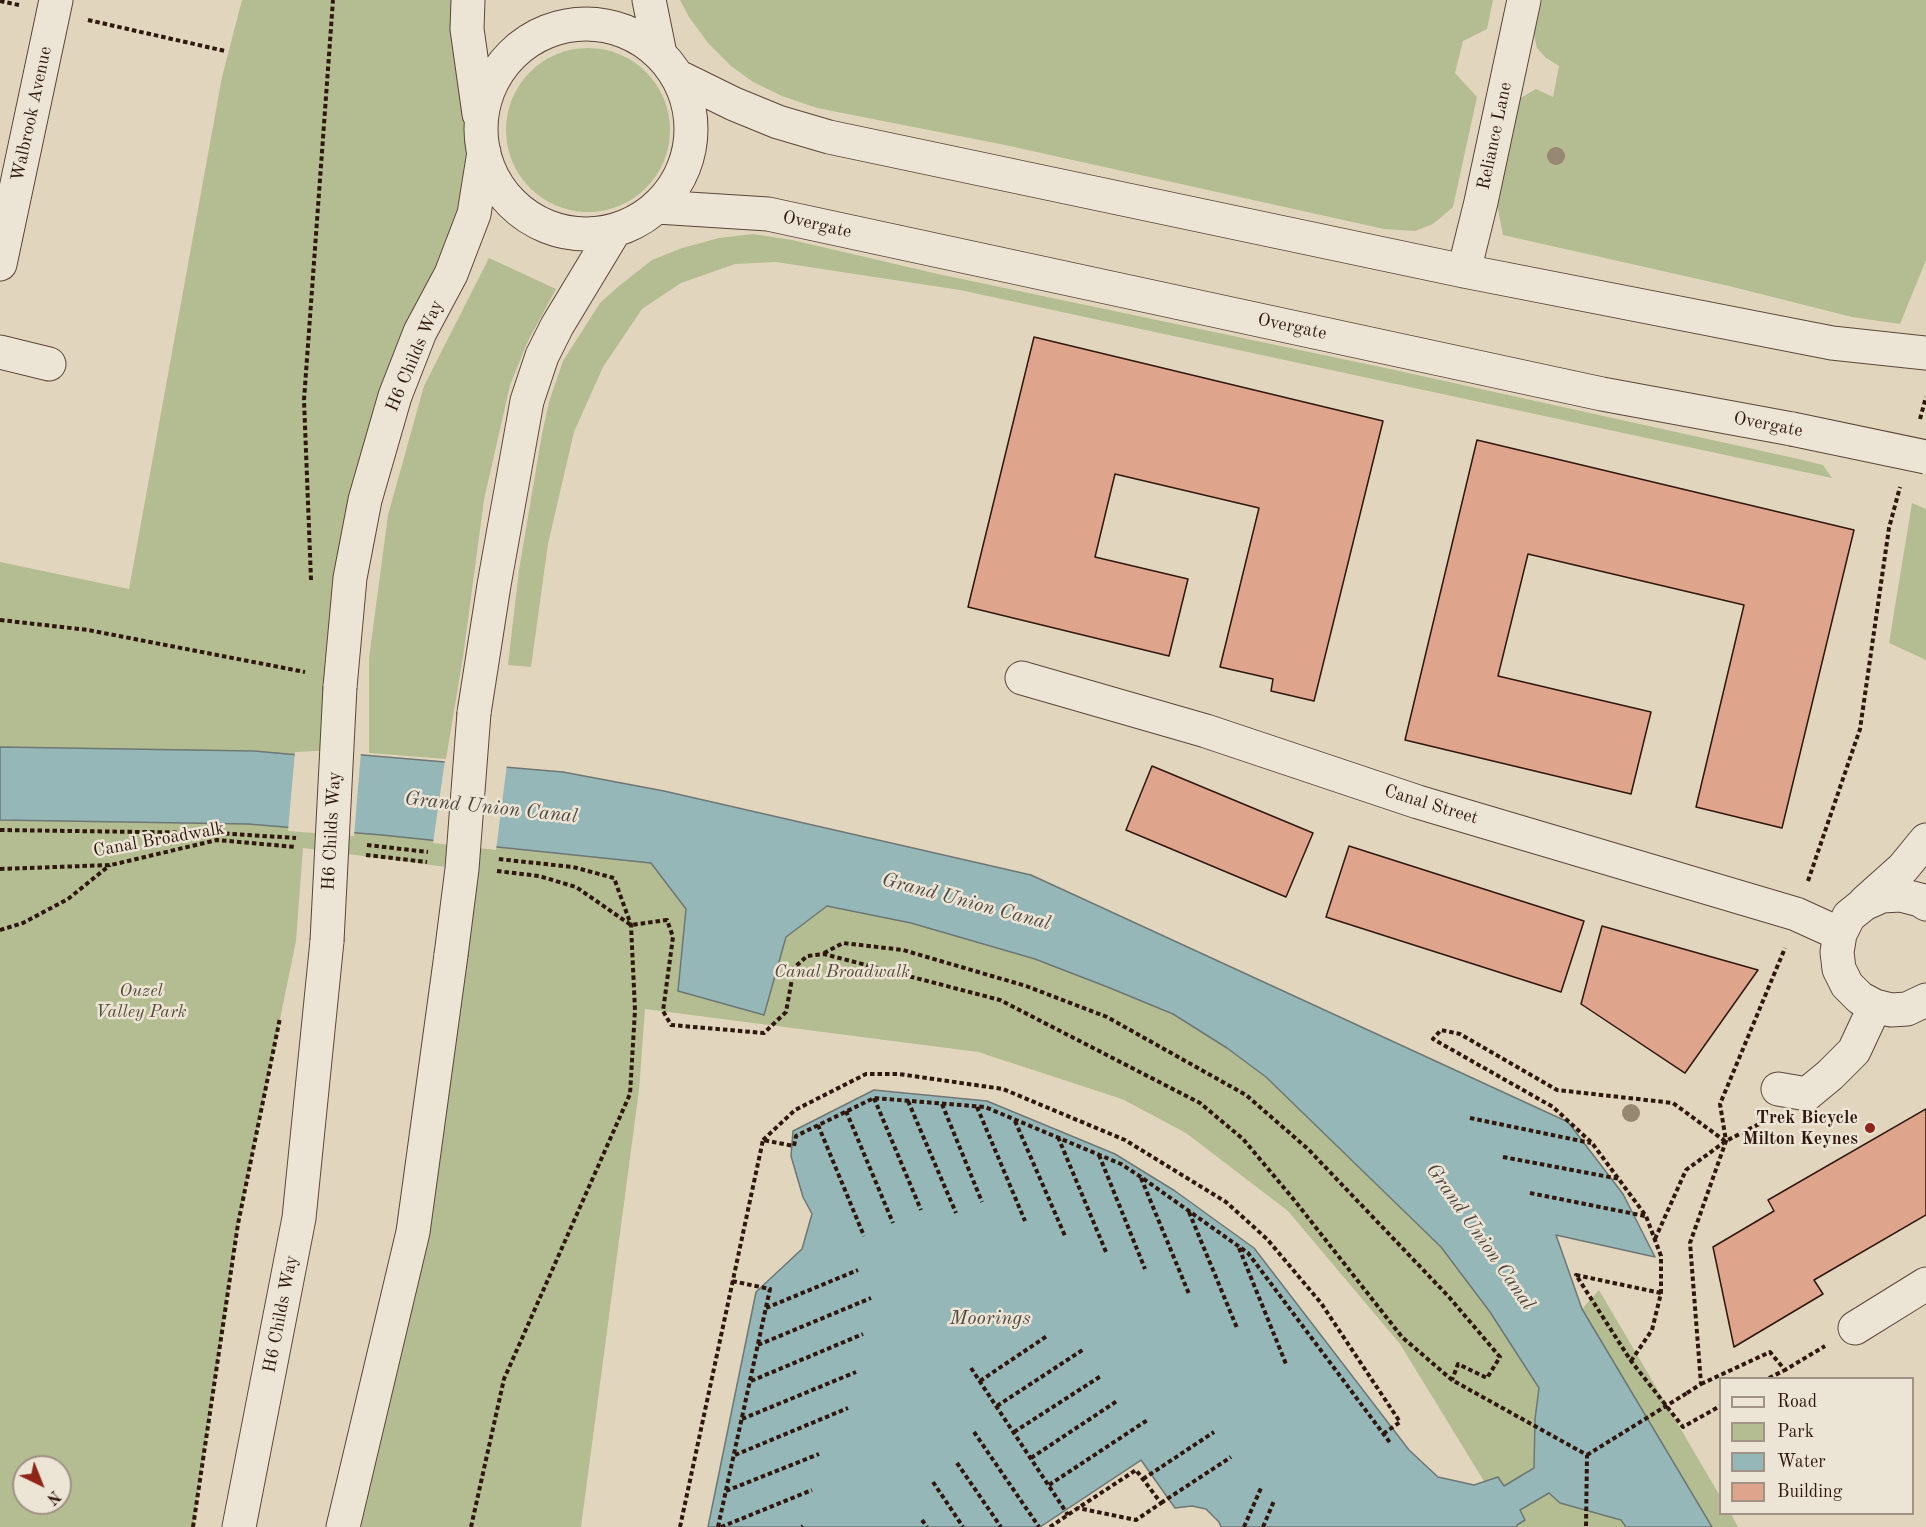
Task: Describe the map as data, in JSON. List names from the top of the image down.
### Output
{
  "streets": {
    "street": [
      "Walbrook Avenue",
      "Reliance Lane",
      "Overgate",
      "H6 Childs Way",
      "Canal Street"
    ],
    "path": ["Canal Broadwalk"]
  },
  "crossings": [
    ["Overgate", "H6 Childs Way"]
  ],
  "water": ["Grand Union Canal", "Moorings"],
  "parks": ["Canal Broadwalk", "Ouzel Valley Park"],
  "places": ["Trek Bicycle Milton Keynes"],
  "legend": [
    "Road",
    "Park",
    "Water",
    "Building"
  ],
  "north": "bottom right"
}
